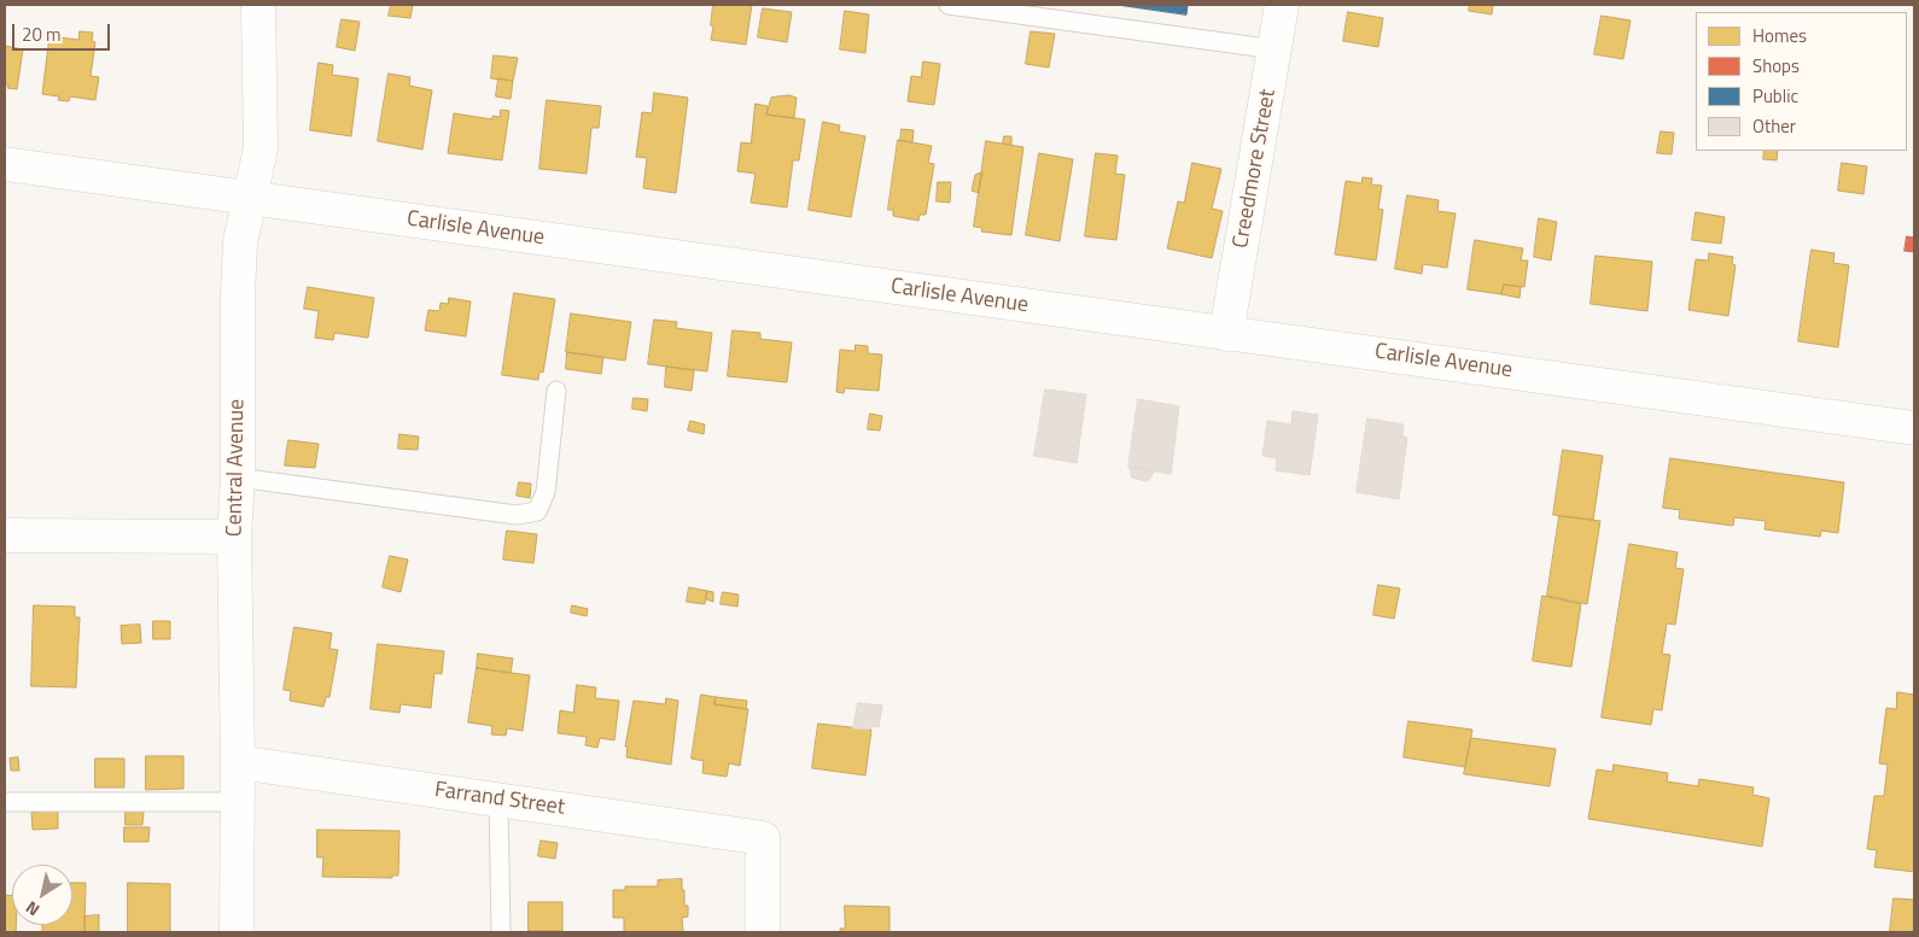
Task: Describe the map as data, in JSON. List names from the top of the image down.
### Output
{
  "streets": {
    "street": [
      "Creedmore Street",
      "Carlisle Avenue",
      "Central Avenue",
      "Farrand Street"
    ]
  },
  "crossings": [
    ["Creedmore Street", "Carlisle Avenue"],
    ["Carlisle Avenue", "Central Avenue"],
    ["Central Avenue", "Farrand Street"]
  ],
  "legend": [
    "Homes",
    "Shops",
    "Public",
    "Other"
  ],
  "scale_bar": "20 m",
  "north": "bottom left"
}
